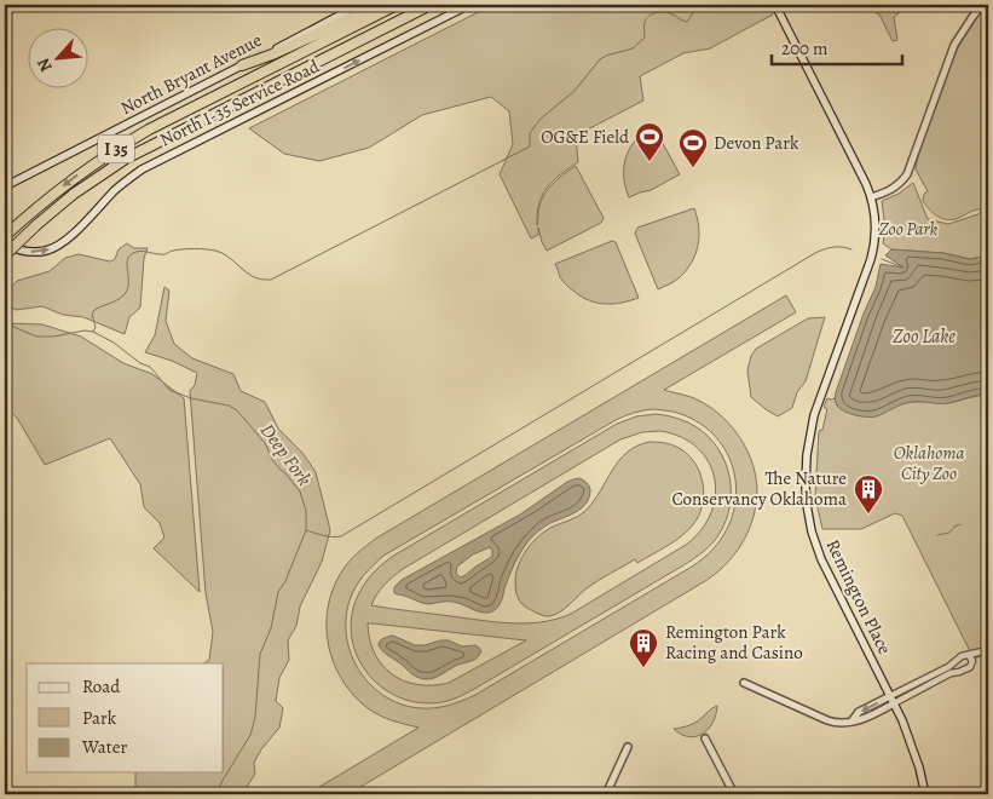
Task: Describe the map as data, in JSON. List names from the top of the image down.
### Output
{
  "streets": {
    "highway": ["I 35"],
    "main road": ["North Bryant Avenue", "North I-35 Service Road", "Remington Place"]
  },
  "one_way": ["North I-35 Service Road"],
  "water": ["Zoo Lake", "Deep Fork"],
  "parks": ["Zoo Park", "Oklahoma City Zoo"],
  "places": {
    "sports": ["OG&E Field", "Devon Park"],
    "building": ["The Nature Conservancy Oklahoma", "Remington Park Racing and Casino"]
  },
  "legend": ["Road", "Park", "Water"],
  "scale_bar": "200 m",
  "north": "bottom left"
}
